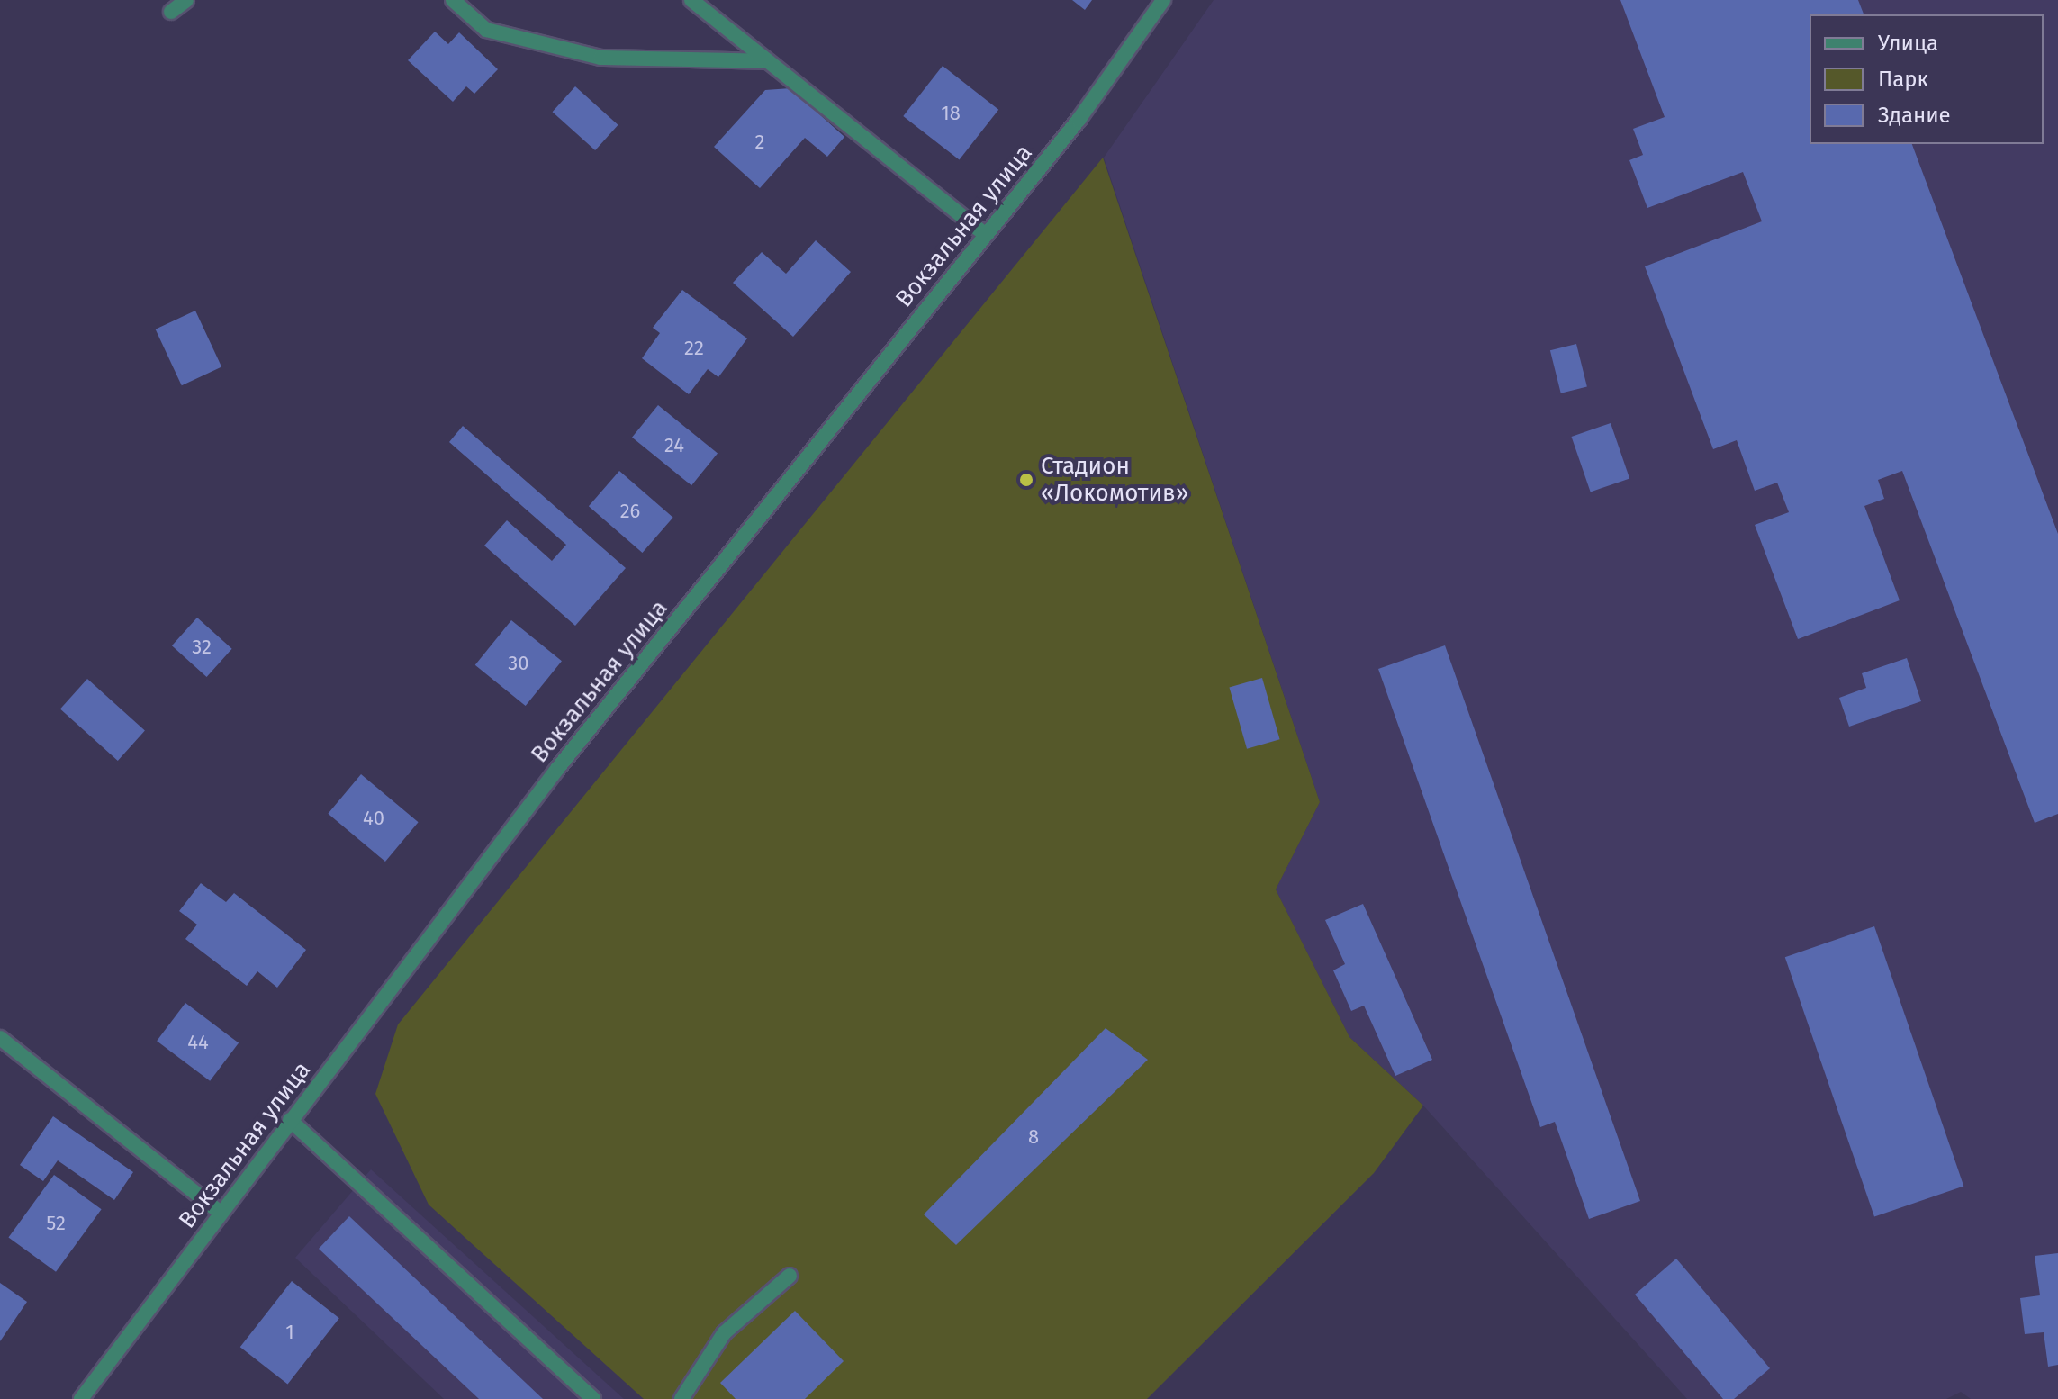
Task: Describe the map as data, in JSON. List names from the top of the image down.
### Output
{
  "streets": {
    "street": ["Вокзальная улица"]
  },
  "places": ["Стадион «Локомотив»"],
  "house_numbers": [
    "18",
    "2",
    "22",
    "24",
    "26",
    "32",
    "30",
    "40",
    "44",
    "8",
    "52",
    "1"
  ],
  "legend": ["Улица", "Парк", "Здание"]
}
